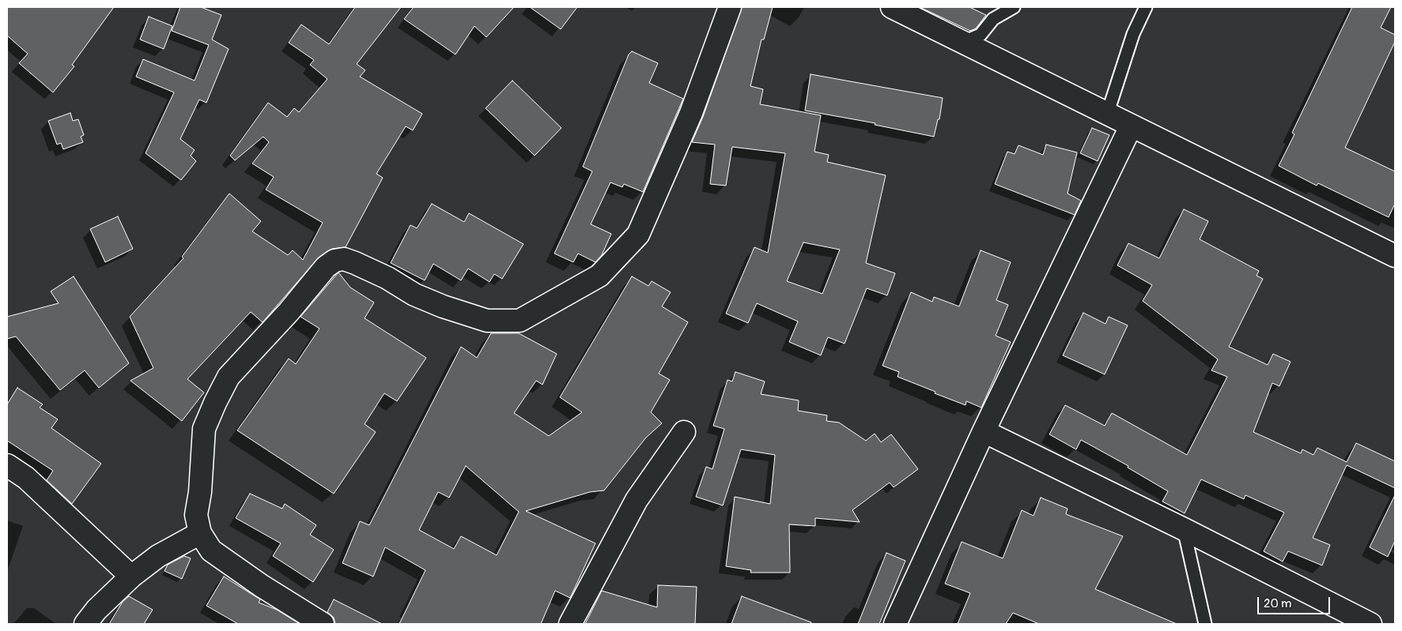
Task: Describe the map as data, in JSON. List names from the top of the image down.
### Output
{
  "scale_bar": "20 m"
}
